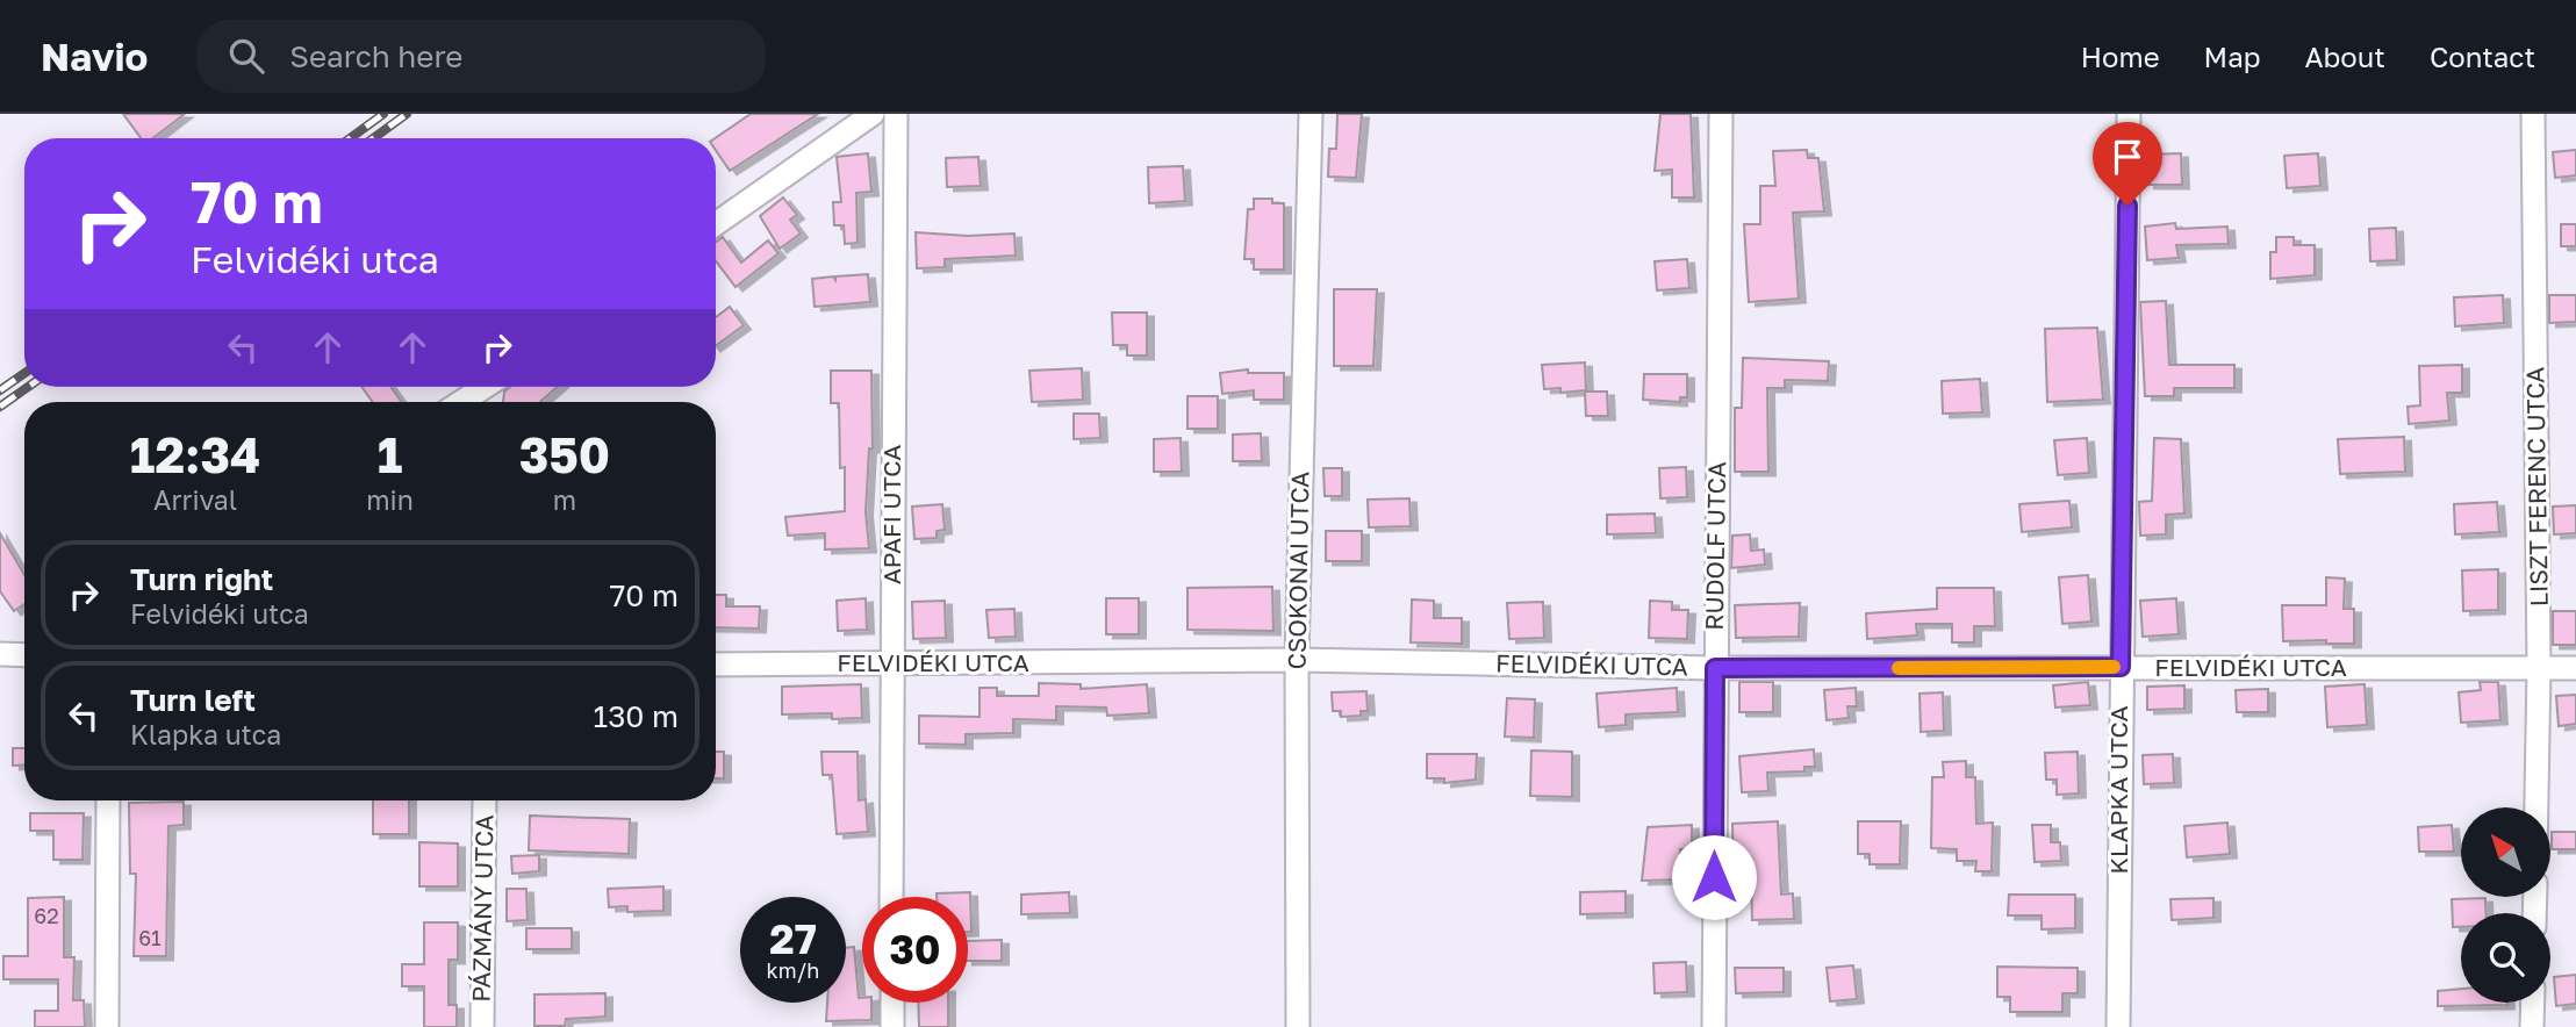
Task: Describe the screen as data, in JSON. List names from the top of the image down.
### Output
{
  "streets": {
    "street": [
      "LISZT FERENC UTCA",
      "APAFI UTCA",
      "RUDOLF UTCA",
      "CSOKONAI UTCA",
      "FELVIDÉKI UTCA",
      "KLAPKA UTCA",
      "PÁZMÁNY UTCA"
    ]
  },
  "crossings": [
    ["LISZT FERENC UTCA", "FELVIDÉKI UTCA"],
    ["APAFI UTCA", "FELVIDÉKI UTCA"],
    ["RUDOLF UTCA", "FELVIDÉKI UTCA"],
    ["CSOKONAI UTCA", "FELVIDÉKI UTCA"],
    ["FELVIDÉKI UTCA", "KLAPKA UTCA"]
  ],
  "house_numbers": ["62", "61"],
  "north": "top left",
  "page": {
    "header": "Navio",
    "search": "Search here",
    "nav": [
      "Home",
      "Map",
      "About",
      "Contact"
    ],
    "turn": ["70 m", "Felvidéki utca"],
    "eta": [
      "12:34",
      "Arrival",
      "1",
      "min",
      "350",
      "m"
    ],
    "list": [
      {
        "name": "Turn right",
        "note": "Felvidéki utca",
        "value": "70 m"
      },
      {
        "name": "Turn left",
        "note": "Klapka utca",
        "value": "130 m"
      }
    ],
    "speed": "27 km/h",
    "limit": "30"
  }
}
